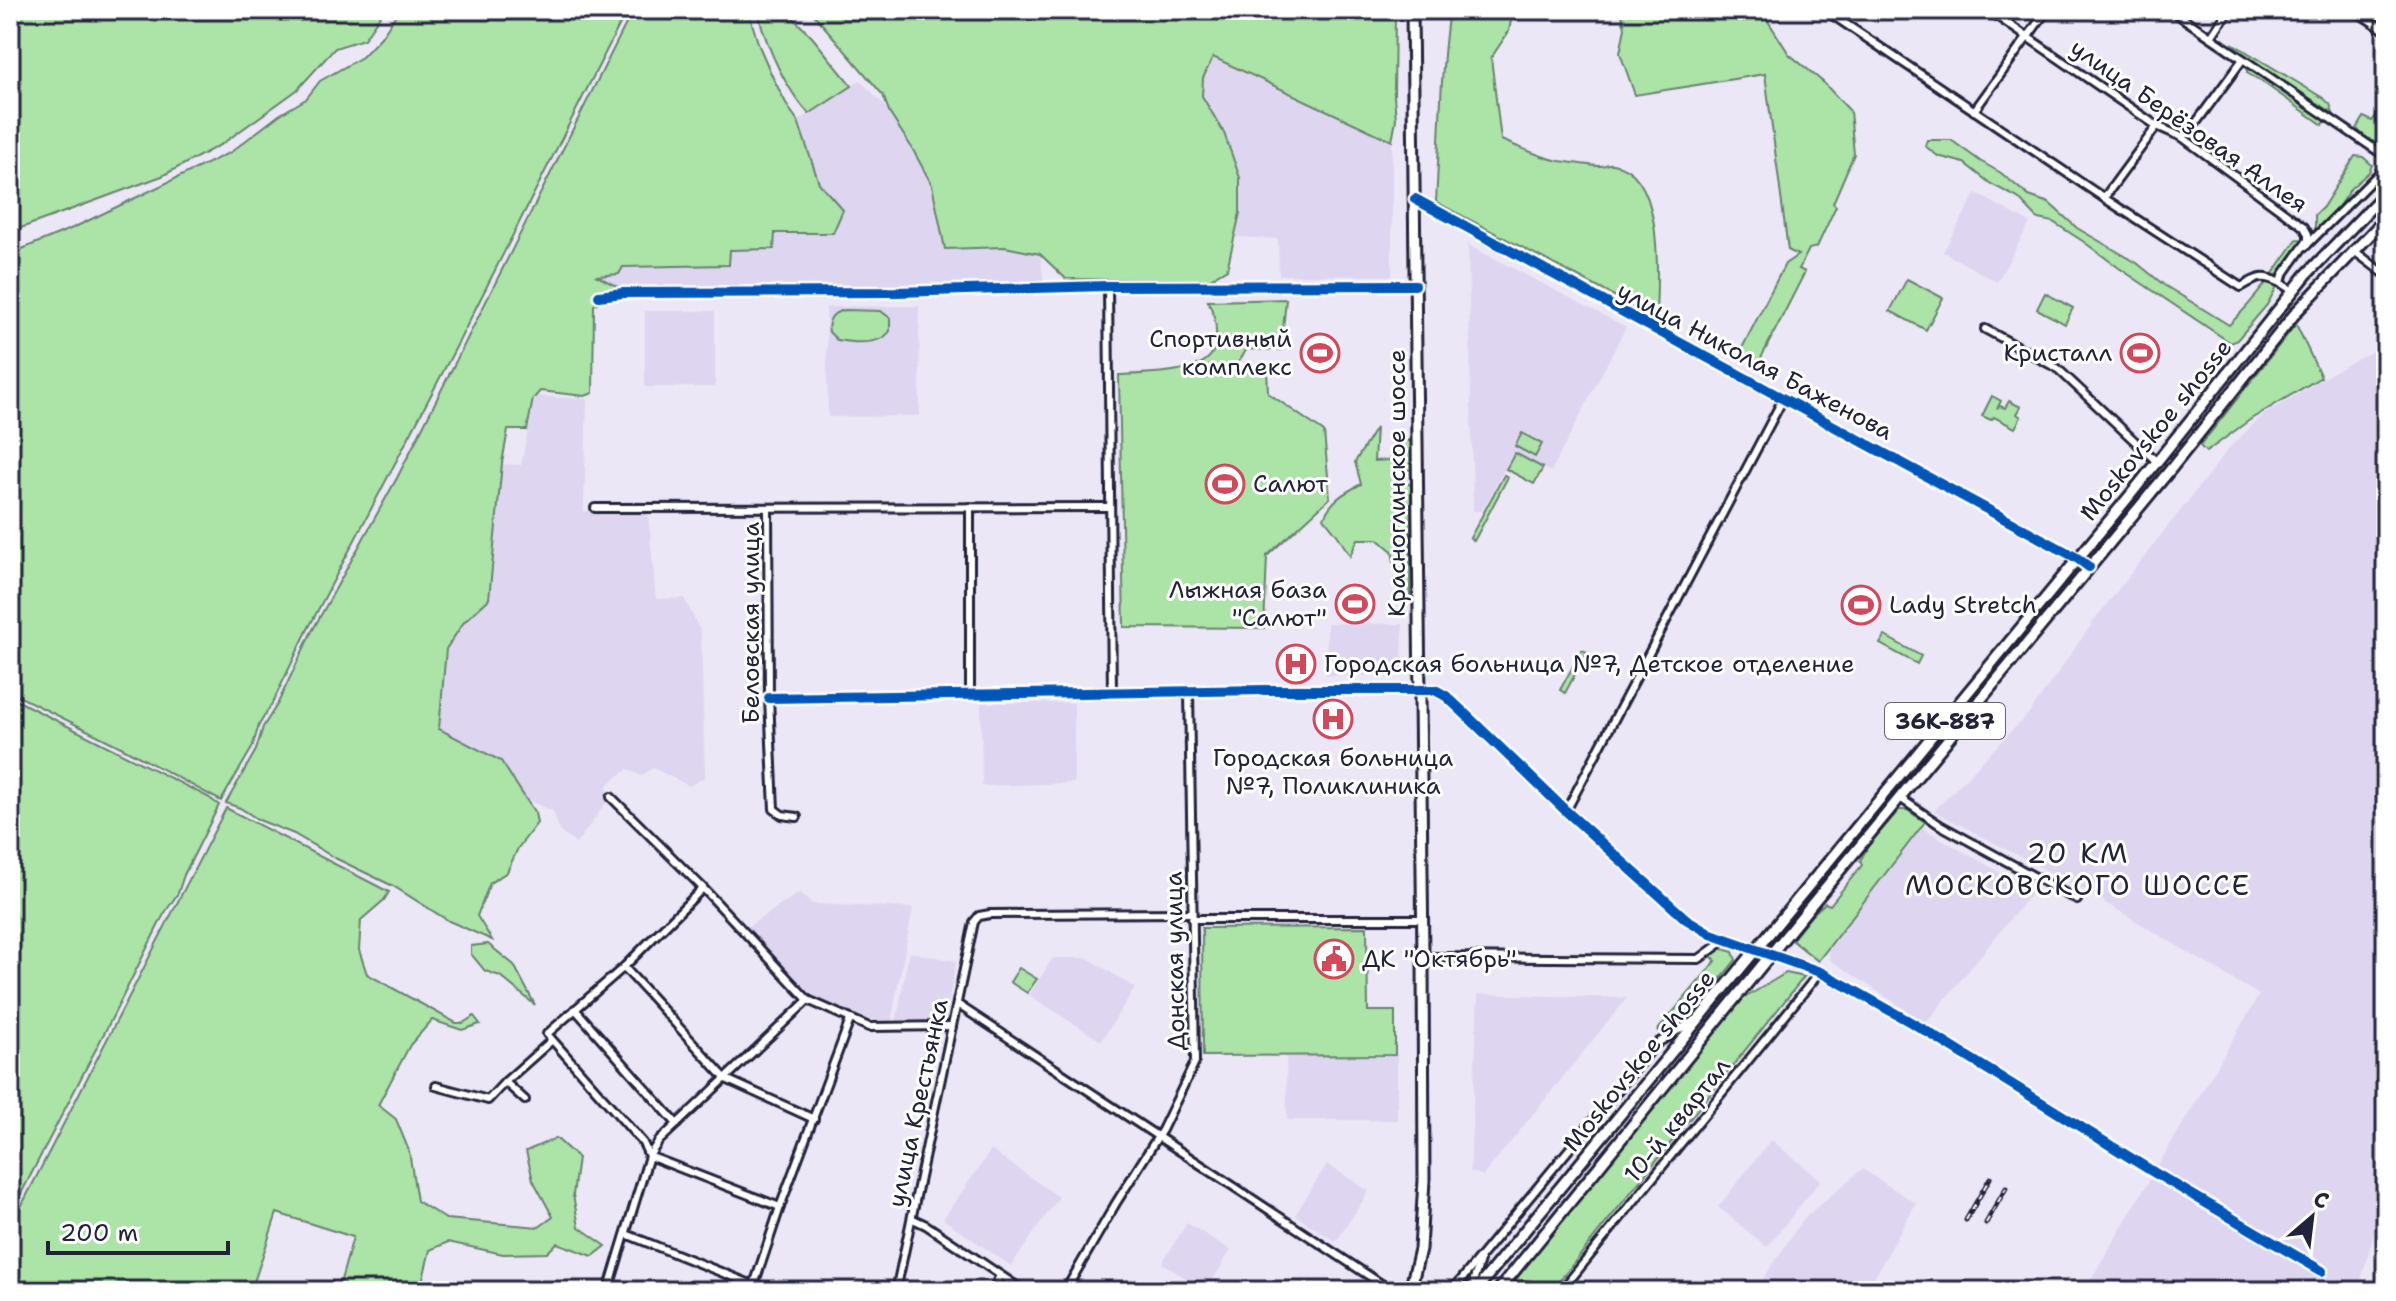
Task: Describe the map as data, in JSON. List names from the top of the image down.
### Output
{
  "streets": {
    "main road": ["Moskovskoe shosse", "Красноглинское шоссе", "36К-887"],
    "street": [
      "улица Берёзовая Аллея",
      "улица Николая Баженова",
      "Беловская улица",
      "Донская улица",
      "улица Крестьянка",
      "10-й квартал"
    ]
  },
  "crossings": [
    ["улица Николая Баженова", "Moskovskoe shosse"],
    ["улица Николая Баженова", "Красноглинское шоссе"],
    ["Донская улица", "улица Крестьянка"]
  ],
  "districts": ["20 КМ МОСКОВСКОГО ШОССЕ"],
  "places": {
    "sports": [
      "Спортивный комплекс",
      "Кристалл",
      "Салют",
      "Лыжная база \"Салют\"",
      "Lady Stretch"
    ],
    "hospital": ["Городская больница №7, Детское отделение", "Городская больница №7, Поликлиника"],
    "public building": ["ДК \"Октябрь\""]
  },
  "scale_bar": "200 m",
  "north": "top right"
}
